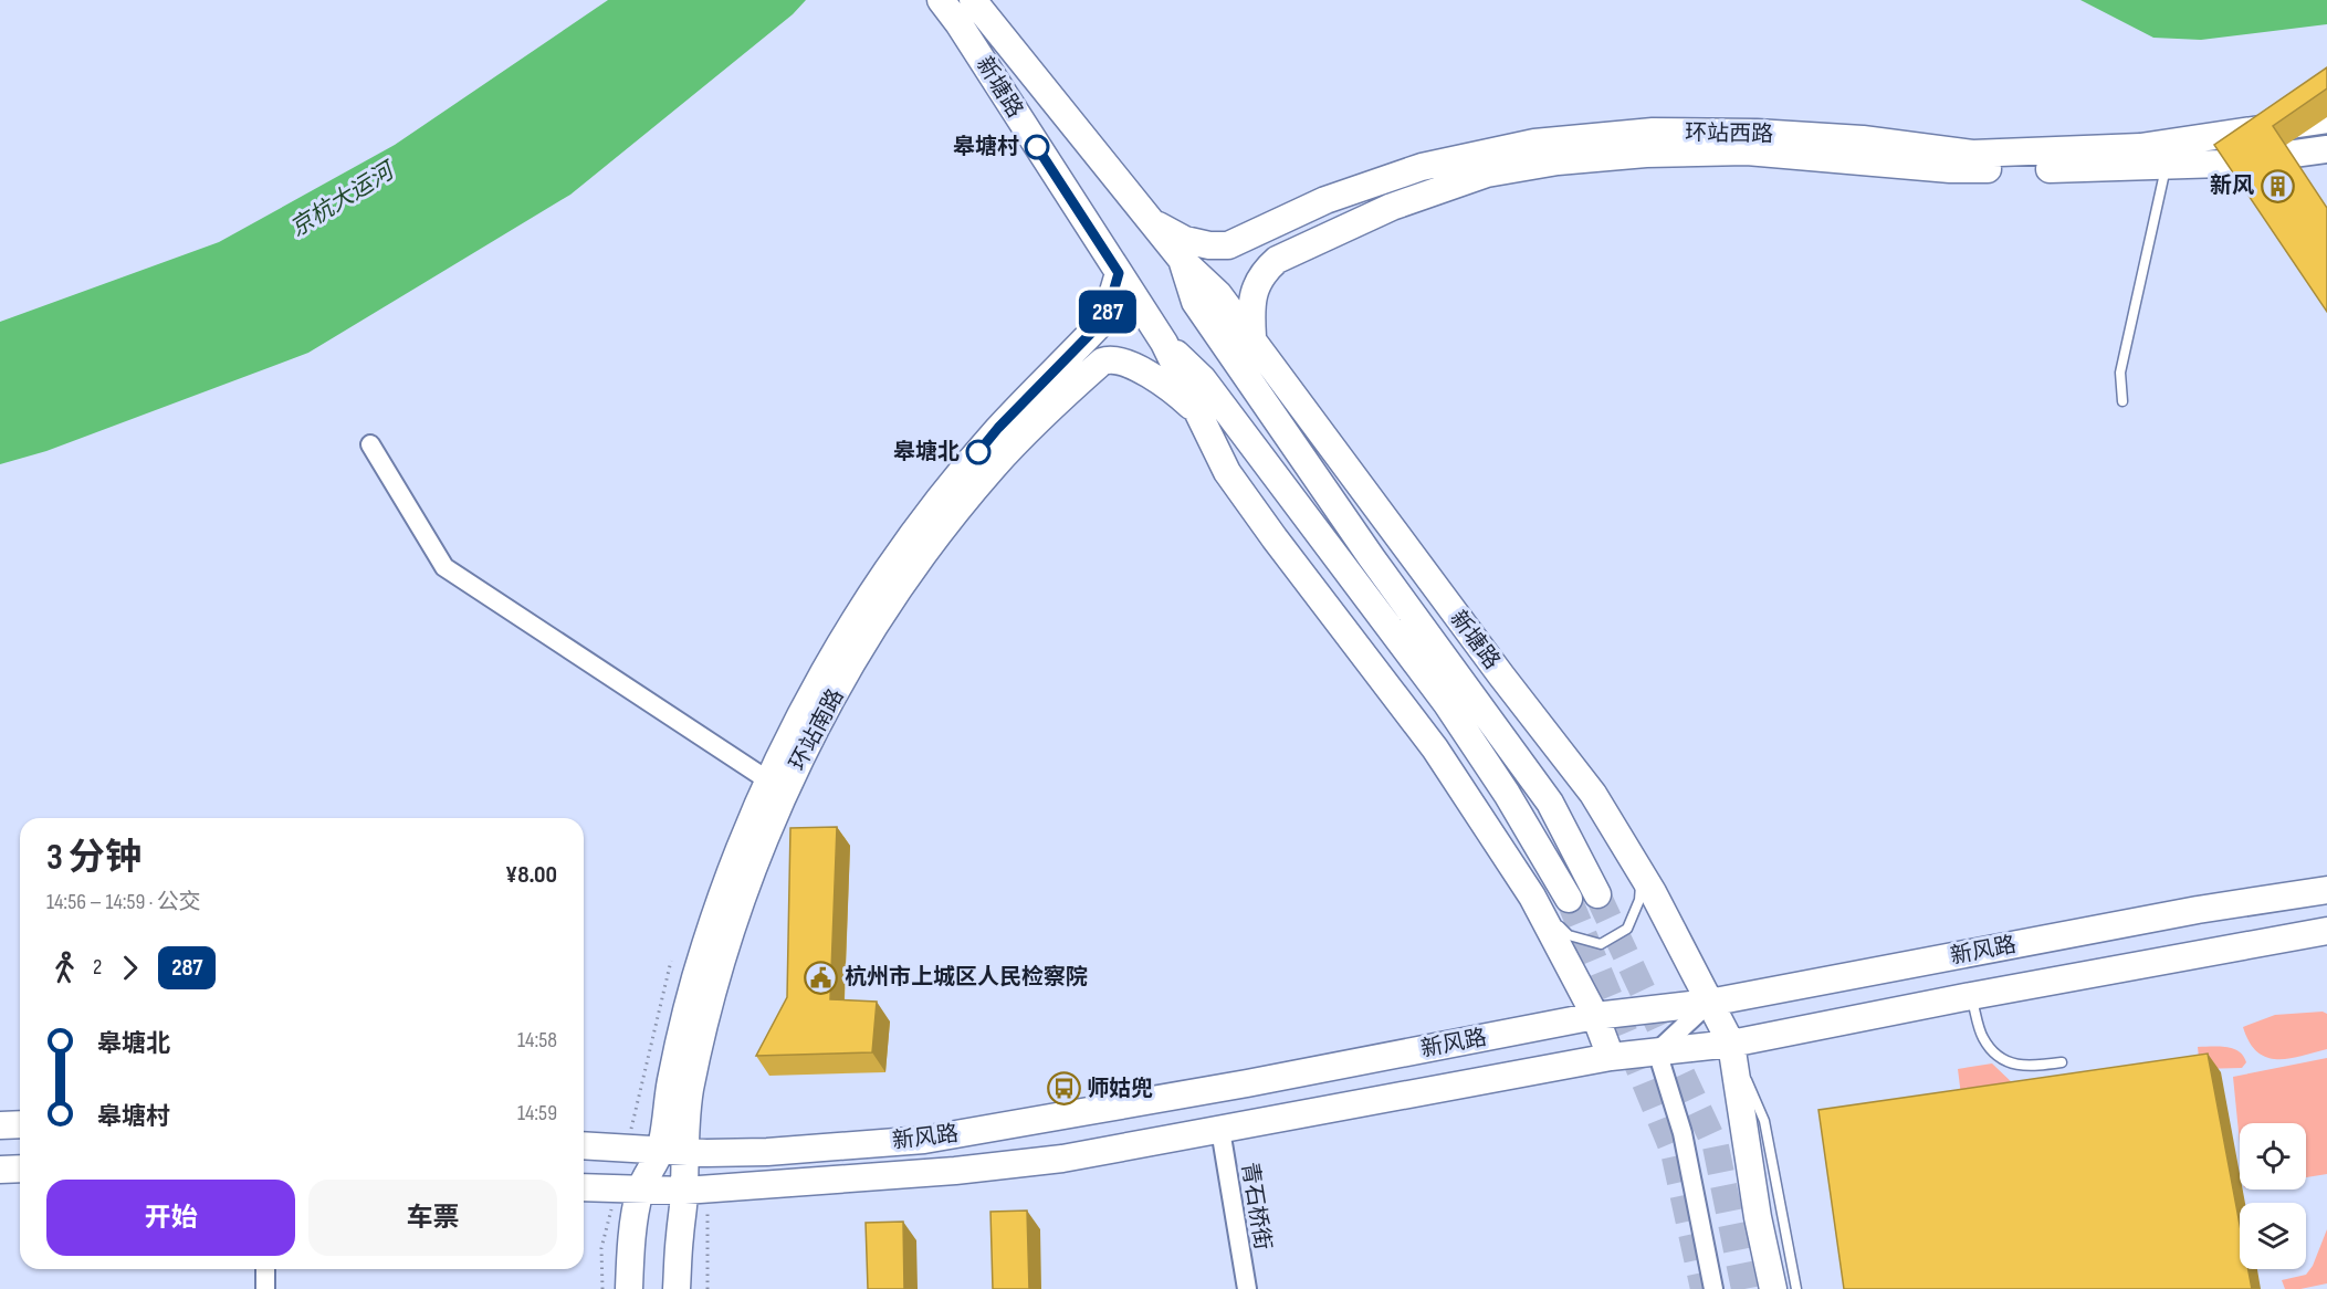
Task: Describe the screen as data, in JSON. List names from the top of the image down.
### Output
{
  "streets": {
    "main road": [
      "新塘路",
      "环站西路",
      "环站南路",
      "新风路"
    ],
    "street": ["青石桥街"]
  },
  "crossings": [
    ["新塘路", "环站西路"],
    ["新塘路", "环站南路"],
    ["新塘路", "新风路"],
    ["环站南路", "新风路"],
    ["新风路", "青石桥街"]
  ],
  "water": ["京杭大运河"],
  "places": {
    "other": ["皋塘村", "皋塘北"],
    "building": ["新风"],
    "public building": ["杭州市上城区人民检察院"],
    "bus stop": ["师姑兜"]
  },
  "lines": ["bus line 287"],
  "page": {
    "on_map": "287",
    "heading": ["3 分钟", "14:56 – 14:59 · 公交", "¥8.00"],
    "legs": ["2", "287"],
    "list": [
      {
        "name": "皋塘北",
        "value": "14:58"
      },
      {
        "name": "皋塘村",
        "value": "14:59"
      }
    ],
    "buttons": ["开始", "车票"]
  }
}
